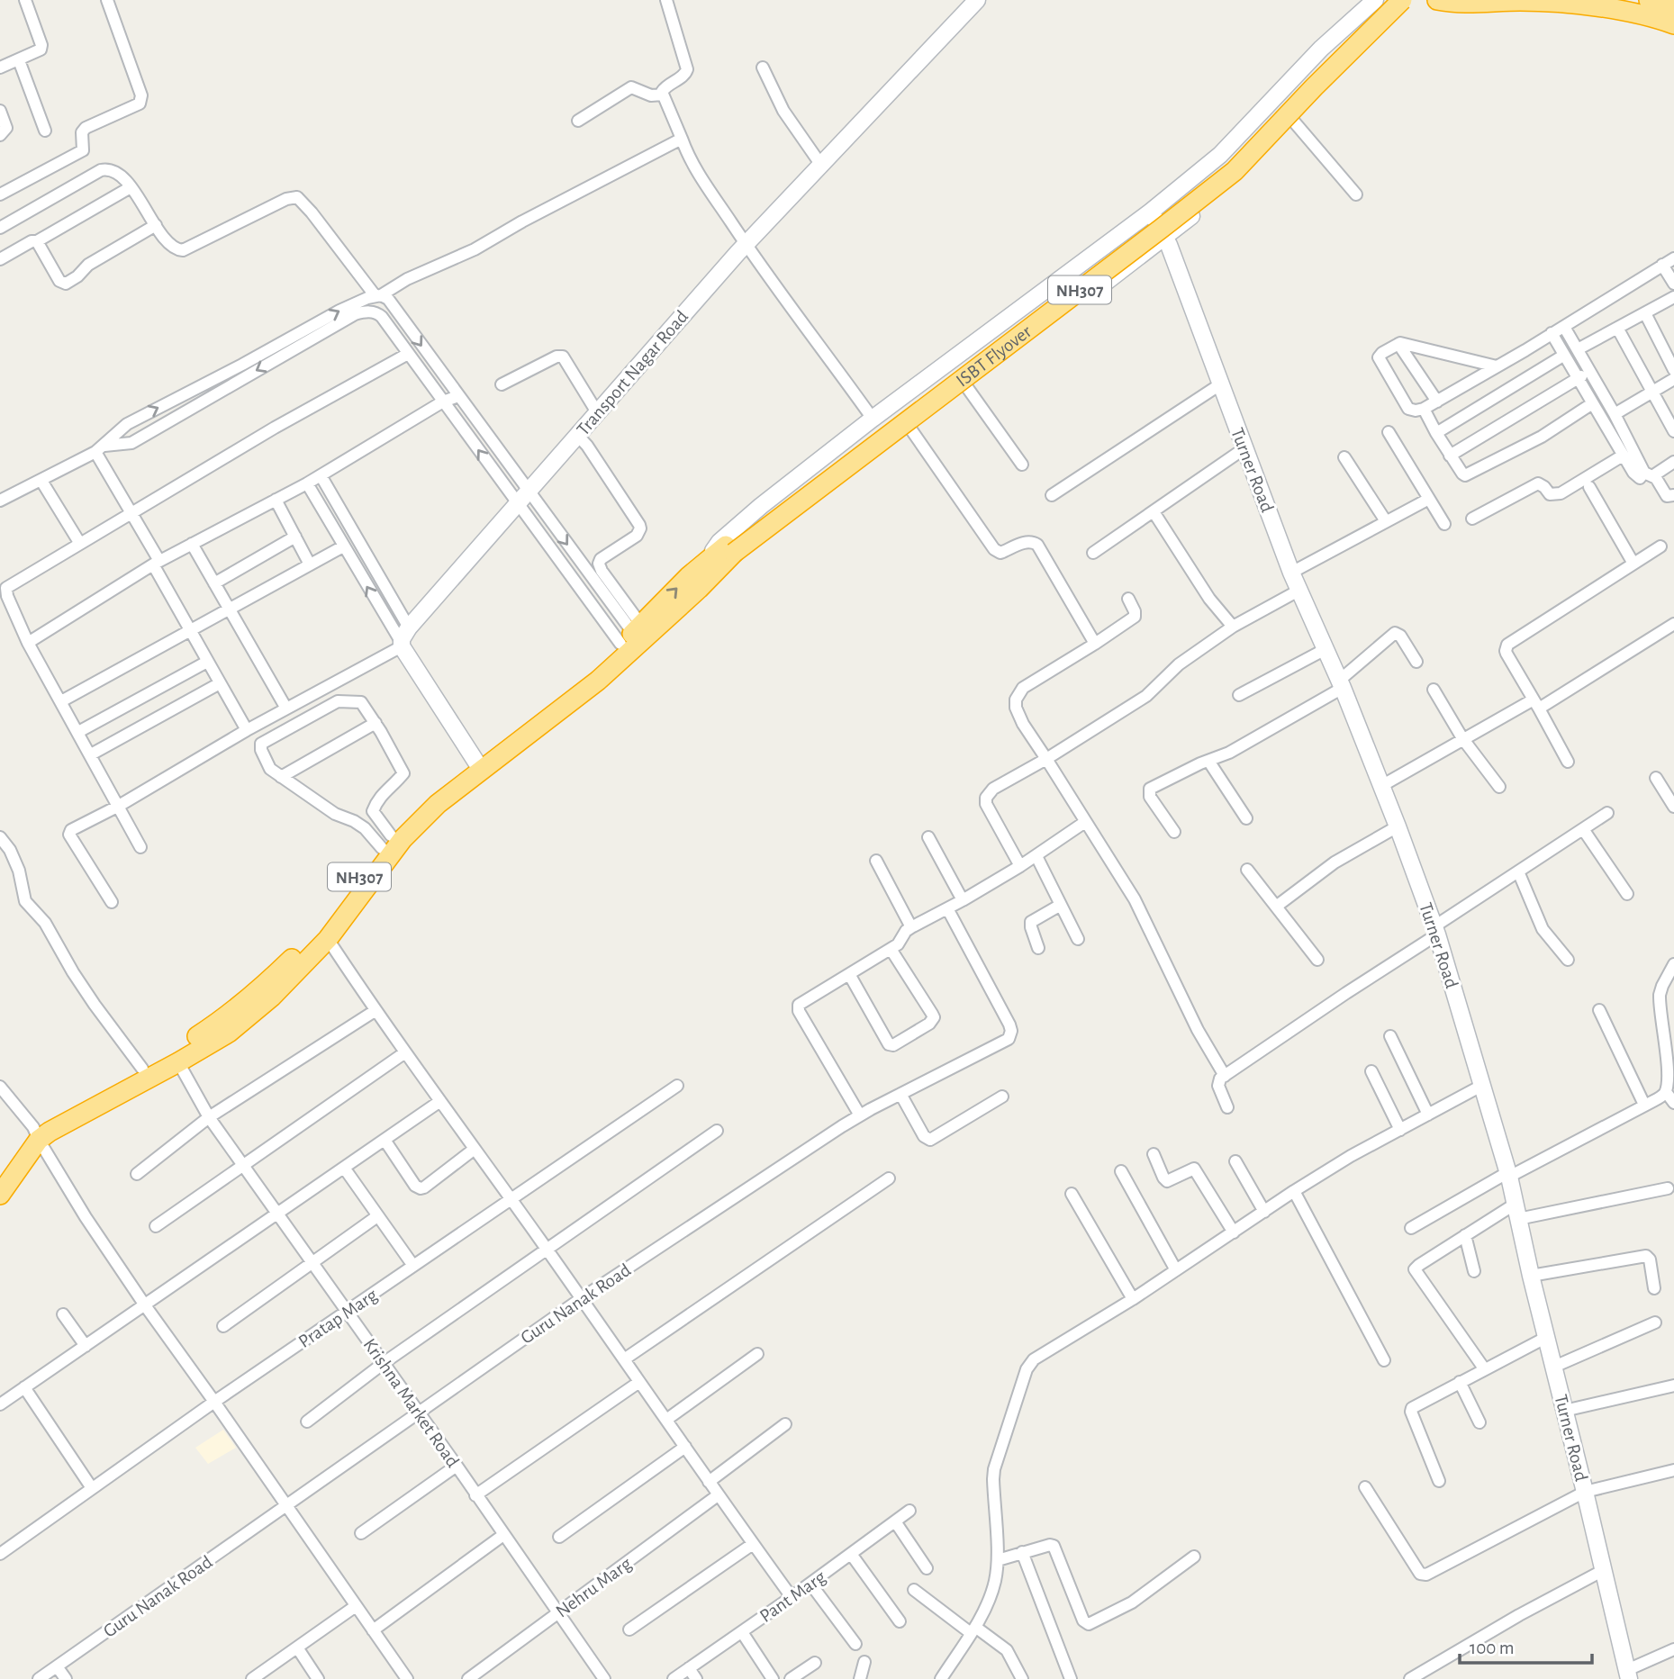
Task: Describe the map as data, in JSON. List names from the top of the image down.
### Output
{
  "streets": {
    "highway": ["NH307", "ISBT Flyover"],
    "main road": ["Transport Nagar Road", "Turner Road"],
    "street": [
      "Guru Nanak Road",
      "Pratap Marg",
      "Krishna Market Road",
      "Nehru Marg",
      "Pant Marg"
    ]
  },
  "crossings": [
    ["NH307", "ISBT Flyover"],
    ["NH307", "Krishna Market Road"],
    ["Guru Nanak Road", "Krishna Market Road"],
    ["Pratap Marg", "Krishna Market Road"],
    ["Krishna Market Road", "Nehru Marg"]
  ],
  "scale_bar": "100 m"
}
